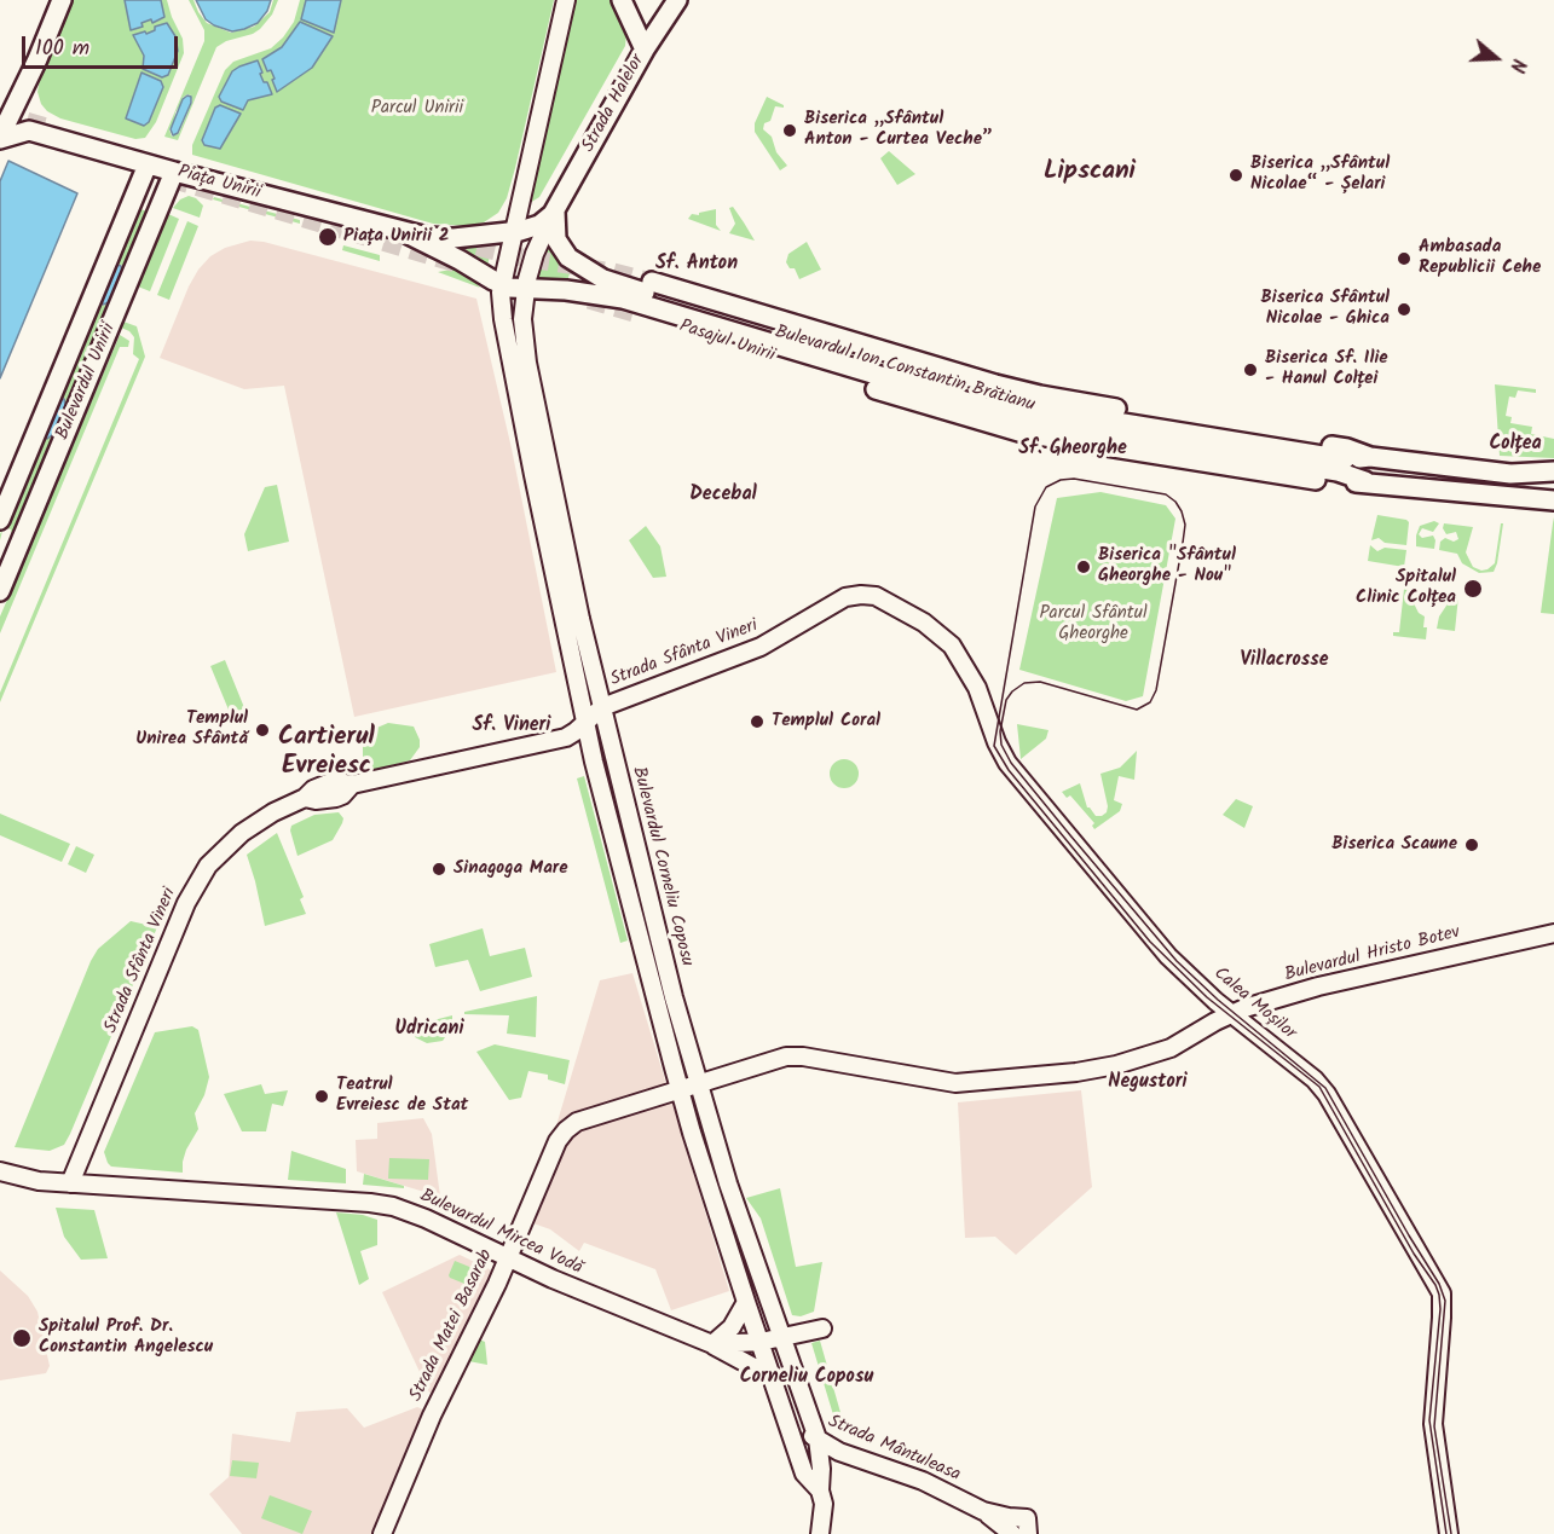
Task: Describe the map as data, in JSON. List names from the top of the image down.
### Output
{
  "streets": {
    "main road": [
      "Strada Halelor",
      "Piața Unirii",
      "Pasajul Unirii",
      "Bulevardul Ion Constantin Brătianu",
      "Bulevardul Unirii"
    ],
    "street": [
      "Strada Sfânta Vineri",
      "Bulevardul Corneliu Coposu",
      "Bulevardul Hristo Botev",
      "Calea Moșilor",
      "Bulevardul Mircea Vodă",
      "Strada Matei Basarab",
      "Strada Mântuleasa"
    ]
  },
  "crossings": [
    ["Strada Halelor", "Piața Unirii"],
    ["Strada Halelor", "Bulevardul Ion Constantin Brătianu"],
    ["Piața Unirii", "Bulevardul Ion Constantin Brătianu"],
    ["Piața Unirii", "Bulevardul Unirii"],
    ["Piața Unirii", "Bulevardul Corneliu Coposu"],
    ["Pasajul Unirii", "Bulevardul Ion Constantin Brătianu"],
    ["Bulevardul Ion Constantin Brătianu", "Bulevardul Corneliu Coposu"],
    ["Strada Sfânta Vineri", "Bulevardul Corneliu Coposu"],
    ["Strada Sfânta Vineri", "Calea Moșilor"],
    ["Strada Sfânta Vineri", "Bulevardul Mircea Vodă"],
    ["Bulevardul Corneliu Coposu", "Bulevardul Hristo Botev"],
    ["Bulevardul Corneliu Coposu", "Bulevardul Mircea Vodă"],
    ["Bulevardul Corneliu Coposu", "Strada Matei Basarab"],
    ["Bulevardul Corneliu Coposu", "Strada Mântuleasa"],
    ["Bulevardul Hristo Botev", "Calea Moșilor"],
    ["Bulevardul Hristo Botev", "Strada Matei Basarab"],
    ["Bulevardul Mircea Vodă", "Strada Matei Basarab"]
  ],
  "districts": [
    "Lipscani",
    "Sf. Anton",
    "Colțea",
    "Sf. Gheorghe",
    "Decebal",
    "Villacrosse",
    "Sf. Vineri",
    "Cartierul Evreiesc",
    "Udricani",
    "Negustori",
    "Corneliu Coposu"
  ],
  "parks": ["Parcul Unirii", "Parcul Sfântul Gheorghe"],
  "places": [
    "Biserica „Sfântul Anton - Curtea Veche”",
    "Biserica „Sfântul Nicolae“ - Șelari",
    "Piața Unirii 2",
    "Ambasada Republicii Cehe",
    "Biserica Sfântul Nicolae - Ghica",
    "Biserica Sf. Ilie - Hanul Colței",
    "Biserica \"Sfântul Gheorghe - Nou\"",
    "Spitalul Clinic Colțea",
    "Templul Coral",
    "Templul Unirea Sfântă",
    "Biserica Scaune",
    "Sinagoga Mare",
    "Teatrul Evreiesc de Stat",
    "Spitalul Prof. Dr. Constantin Angelescu"
  ],
  "scale_bar": "100 m",
  "north": "right"
}
